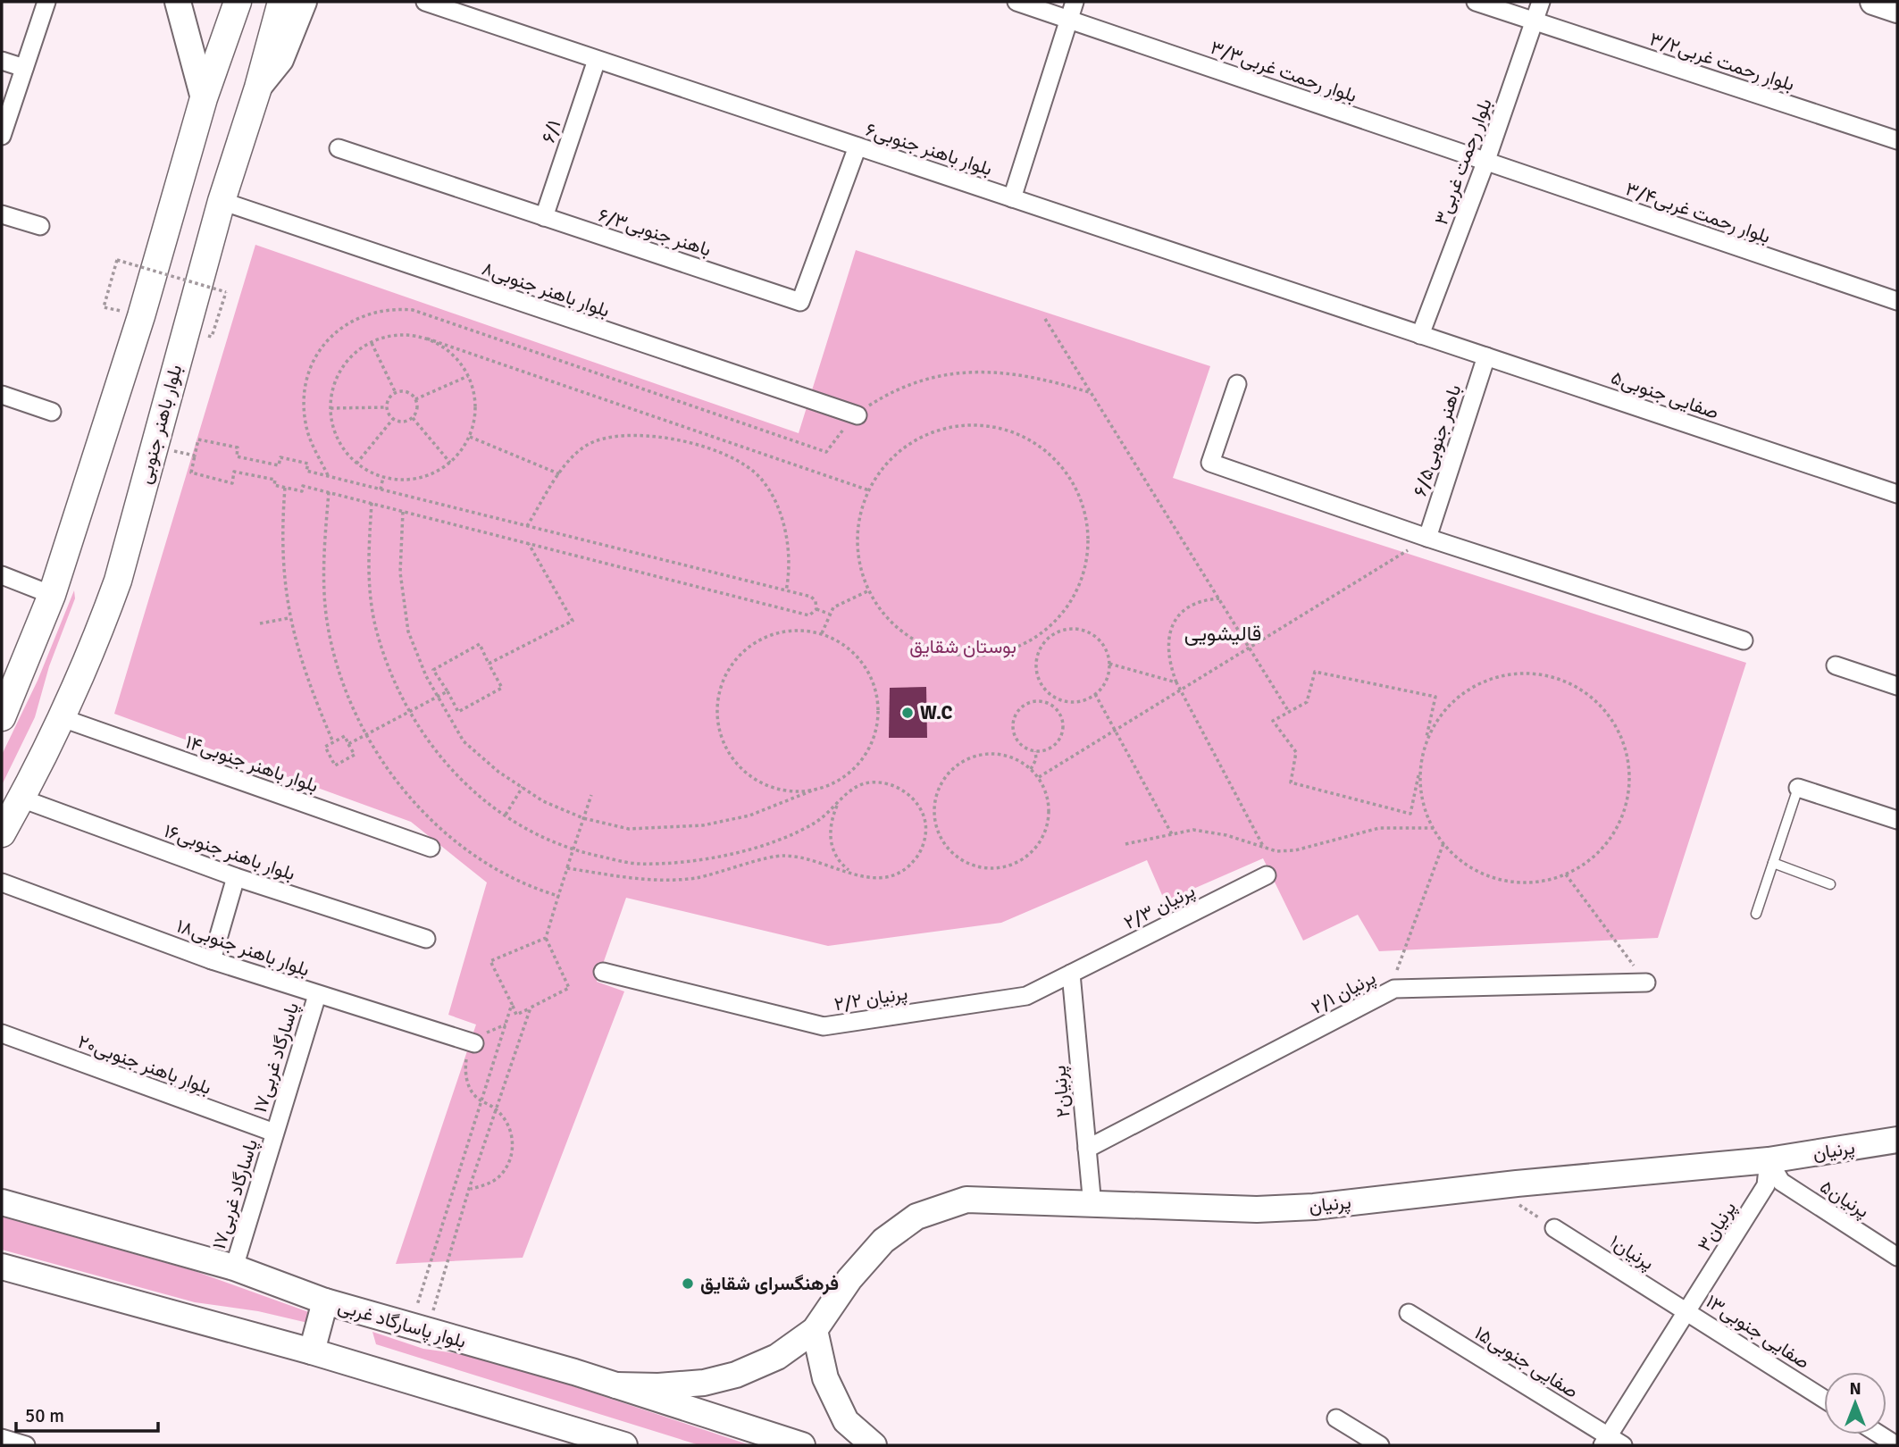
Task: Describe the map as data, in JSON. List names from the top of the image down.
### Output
{
  "streets": {
    "main road": ["بلوار باهنر جنوبی", "پرنیان", "بلوار پاسارگاد غربی"],
    "street": [
      "بلوار رحمت غربی۳/۲",
      "بلوار رحمت غربی۳/۳",
      "۶/۱",
      "بلوار باهنر جنوبی۶",
      "بلوار رحمت غربی۳",
      "بلوار رحمت غربی۳/۴",
      "۶/۳باهنر جنوبی",
      "۸بلوار باهنر جنوبی",
      "صفایی جنوبی۵",
      "باهنر جنوبی۶/۵",
      "بلوار باهنر جنوبی۱۴",
      "بلوار باهنر جنوبی۱۶",
      "پرنیان ۲/۳",
      "۱۸بلوار باهنر جنوبی",
      "پرنیان ۲/۱",
      "پرنیان ۲/۲",
      "۱۷پاسارگاد غربی",
      "بلوار باهنر جنوبی۲۰",
      "پرنیان۲",
      "پاسارگاد غربی۱۷",
      "پرنیان۵",
      "پرنیان۳",
      "پرنیان۱",
      "صفایی جنوبی۱۳",
      "صفایی جنوبی۱۵"
    ]
  },
  "crossings": [
    ["بلوار رحمت غربی۳/۲", "بلوار رحمت غربی۳"],
    ["بلوار رحمت غربی۳/۳", "بلوار رحمت غربی۳"],
    ["بلوار رحمت غربی۳/۳", "بلوار رحمت غربی۳/۴"],
    ["۶/۱", "بلوار باهنر جنوبی۶"],
    ["۶/۱", "۶/۳باهنر جنوبی"],
    ["بلوار باهنر جنوبی۶", "بلوار رحمت غربی۳"],
    ["بلوار باهنر جنوبی۶", "۶/۳باهنر جنوبی"],
    ["بلوار باهنر جنوبی۶", "صفایی جنوبی۵"],
    ["بلوار رحمت غربی۳", "بلوار رحمت غربی۳/۴"],
    ["بلوار رحمت غربی۳", "صفایی جنوبی۵"],
    ["۸بلوار باهنر جنوبی", "بلوار باهنر جنوبی"],
    ["صفایی جنوبی۵", "باهنر جنوبی۶/۵"],
    ["بلوار باهنر جنوبی", "بلوار باهنر جنوبی۱۴"],
    ["بلوار باهنر جنوبی", "بلوار باهنر جنوبی۱۶"],
    ["پرنیان ۲/۳", "پرنیان ۲/۲"],
    ["پرنیان ۲/۳", "پرنیان۲"],
    ["۱۸بلوار باهنر جنوبی", "۱۷پاسارگاد غربی"],
    ["پرنیان ۲/۱", "پرنیان۲"],
    ["پرنیان ۲/۲", "پرنیان۲"],
    ["۱۷پاسارگاد غربی", "بلوار باهنر جنوبی۲۰"],
    ["۱۷پاسارگاد غربی", "پاسارگاد غربی۱۷"],
    ["بلوار باهنر جنوبی۲۰", "پاسارگاد غربی۱۷"],
    ["پرنیان۲", "پرنیان"],
    ["پرنیان", "پرنیان۵"],
    ["پرنیان", "پرنیان۳"],
    ["پاسارگاد غربی۱۷", "بلوار پاسارگاد غربی"],
    ["پرنیان۵", "پرنیان۳"],
    ["پرنیان۳", "پرنیان۱"],
    ["پرنیان۳", "صفایی جنوبی۱۳"],
    ["پرنیان۳", "صفایی جنوبی۱۵"],
    ["پرنیان۱", "صفایی جنوبی۱۳"]
  ],
  "districts": ["قالیشویی"],
  "parks": ["بوستان شقایق"],
  "places": ["W.C", "فرهنگسرای شقایق"],
  "scale_bar": "50 m",
  "north": "top"
}
